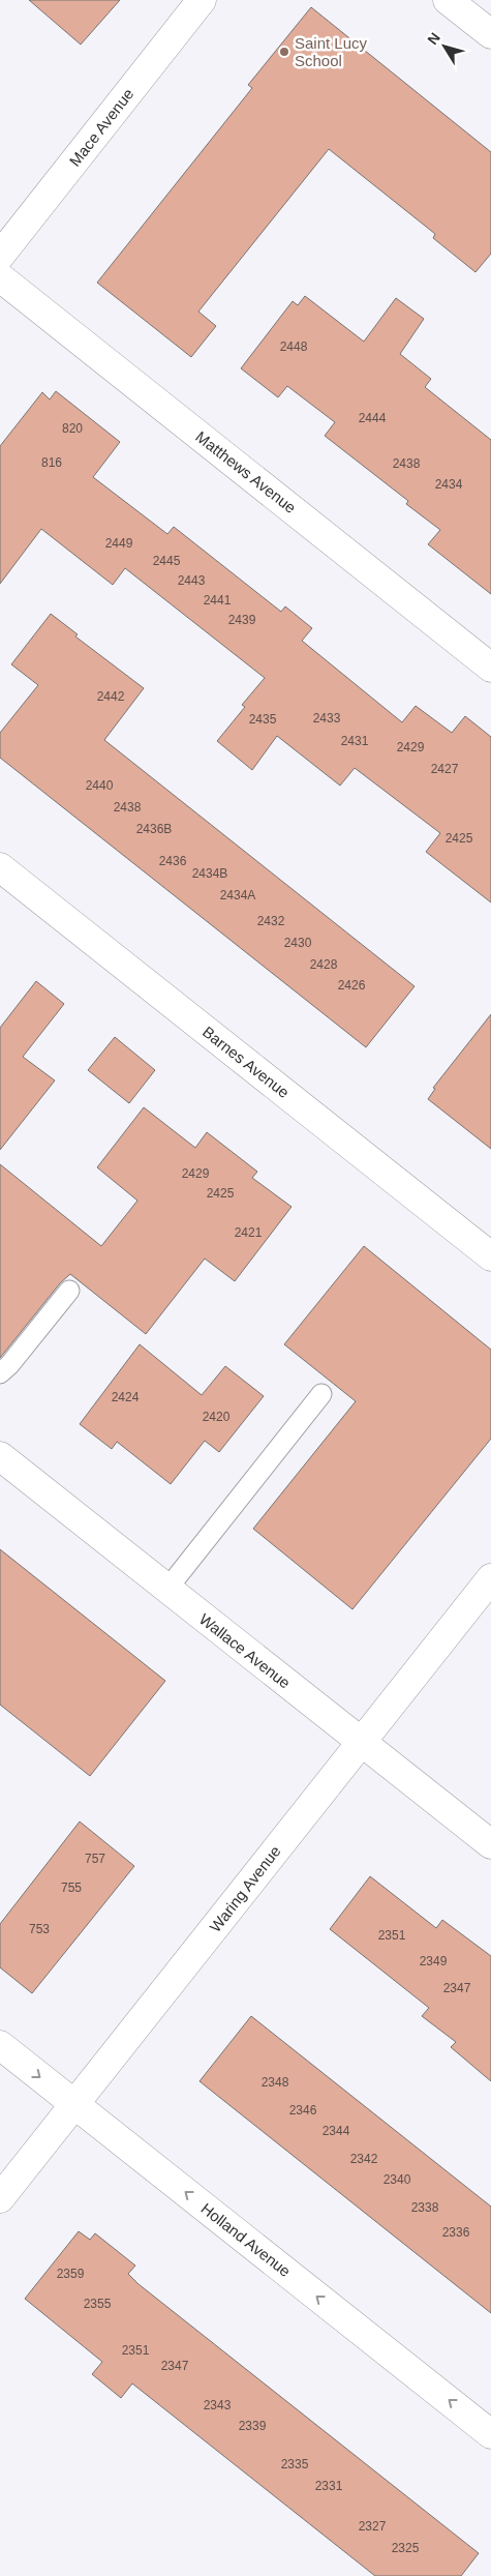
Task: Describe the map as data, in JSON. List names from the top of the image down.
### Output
{
  "streets": {
    "street": [
      "Mace Avenue",
      "Matthews Avenue",
      "Barnes Avenue",
      "Wallace Avenue",
      "Waring Avenue",
      "Holland Avenue"
    ]
  },
  "crossings": [
    ["Wallace Avenue", "Waring Avenue"],
    ["Waring Avenue", "Holland Avenue"]
  ],
  "places": ["Saint Lucy School"],
  "house_numbers": [
    "2448",
    "2444",
    "820",
    "816",
    "2438",
    "2434",
    "2449",
    "2445",
    "2443",
    "2441",
    "2439",
    "2442",
    "2433",
    "2435",
    "2431",
    "2429",
    "2427",
    "2440",
    "2438",
    "2436B",
    "2425",
    "2436",
    "2434B",
    "2434A",
    "2432",
    "2430",
    "2428",
    "2426",
    "2429",
    "2425",
    "2421",
    "2424",
    "2420",
    "757",
    "755",
    "753",
    "2351",
    "2349",
    "2347",
    "2348",
    "2346",
    "2344",
    "2342",
    "2340",
    "2338",
    "2336",
    "2359",
    "2355",
    "2351",
    "2347",
    "2343",
    "2339",
    "2335",
    "2331",
    "2327",
    "2325"
  ],
  "north": "top left"
}
